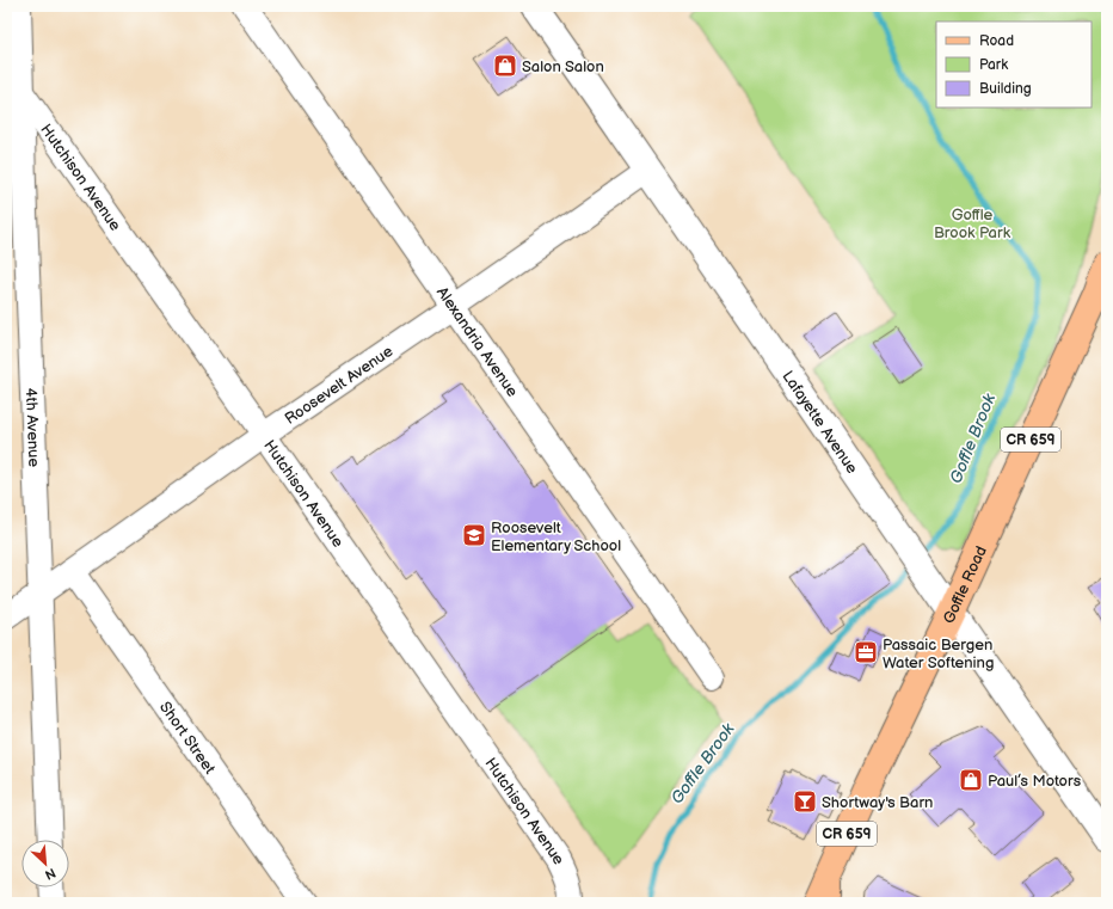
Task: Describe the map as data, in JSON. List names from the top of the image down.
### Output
{
  "streets": {
    "main road": ["CR 659", "Goffle Road"],
    "street": [
      "Hutchison Avenue",
      "Alexandria Avenue",
      "Roosevelt Avenue",
      "Lafayette Avenue",
      "4th Avenue",
      "Short Street"
    ]
  },
  "crossings": [
    ["Hutchison Avenue", "Roosevelt Avenue"],
    ["Hutchison Avenue", "4th Avenue"],
    ["Alexandria Avenue", "Roosevelt Avenue"],
    ["Roosevelt Avenue", "Lafayette Avenue"],
    ["Roosevelt Avenue", "4th Avenue"],
    ["Roosevelt Avenue", "Short Street"],
    ["Lafayette Avenue", "Goffle Road"]
  ],
  "water": ["Goffle Brook"],
  "parks": ["Goffle Brook Park"],
  "places": {
    "shop": ["Salon Salon", "Paul’s Motors"],
    "school or university": ["Roosevelt Elementary School"],
    "office": ["Passaic Bergen Water Softening"],
    "bar": ["Shortway's Barn"]
  },
  "legend": ["Road", "Park", "Building"],
  "north": "bottom right"
}
